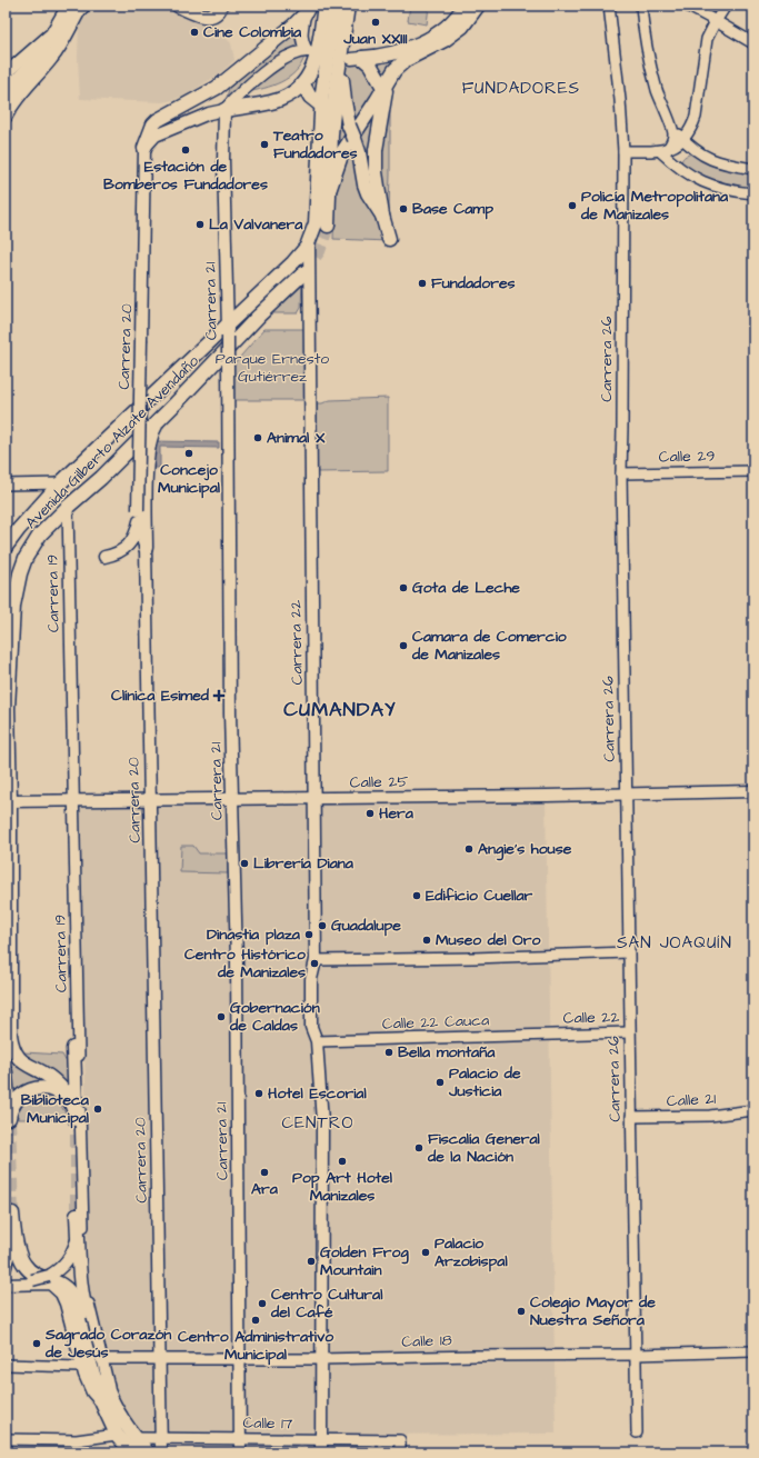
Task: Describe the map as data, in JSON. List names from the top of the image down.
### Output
{
  "streets": {
    "main road": [
      "Carrera 21",
      "Carrera 20",
      "Avenida Gilberto Alzate Avendaño",
      "Carrera 22",
      "Calle 25"
    ],
    "street": [
      "Carrera 26",
      "Calle 29",
      "Carrera 19",
      "Calle 22",
      "Calle 22 Cauca",
      "Calle 21",
      "Calle 18",
      "Calle 17"
    ]
  },
  "crossings": [
    ["Carrera 21", "Avenida Gilberto Alzate Avendaño"],
    ["Carrera 21", "Calle 25"],
    ["Carrera 21", "Calle 18"],
    ["Carrera 21", "Calle 17"],
    ["Carrera 20", "Calle 25"],
    ["Carrera 20", "Calle 18"],
    ["Carrera 20", "Calle 17"],
    ["Carrera 26", "Calle 29"],
    ["Carrera 26", "Calle 25"],
    ["Carrera 26", "Calle 22"],
    ["Carrera 26", "Calle 21"],
    ["Carrera 26", "Calle 18"],
    ["Avenida Gilberto Alzate Avendaño", "Carrera 19"],
    ["Avenida Gilberto Alzate Avendaño", "Carrera 22"],
    ["Avenida Gilberto Alzate Avendaño", "Calle 25"],
    ["Carrera 19", "Calle 25"],
    ["Carrera 19", "Calle 18"],
    ["Carrera 22", "Calle 25"],
    ["Carrera 22", "Calle 22 Cauca"],
    ["Carrera 22", "Calle 18"],
    ["Carrera 22", "Calle 17"],
    ["Calle 22", "Calle 22 Cauca"]
  ],
  "districts": [
    "FUNDADORES",
    "CUMANDAY",
    "SAN JOAQUÍN",
    "CENTRO"
  ],
  "parks": ["Parque Ernesto Gutiérrez"],
  "places": {
    "other": [
      "Juan XXIII",
      "Cine Colombia",
      "Teatro Fundadores",
      "Estación de Bomberos Fundadores",
      "Policía Metropolitana de Manizales",
      "Base Camp",
      "La Valvanera",
      "Fundadores",
      "Animal X",
      "Concejo Municipal",
      "Gota de Leche",
      "Camara de Comercio de Manizales",
      "Hera",
      "Angie’s house",
      "Librería Diana",
      "Edificio Cuellar",
      "Guadalupe",
      "Dinastia plaza",
      "Museo del Oro",
      "Centro Histórico de Manizales",
      "Gobernación de Caldas",
      "Bella montaña",
      "Palacio de Justicia",
      "Hotel Escorial",
      "Biblioteca Municipal",
      "Fiscalía General de la Nación",
      "Pop Art Hotel Manizales",
      "Ara",
      "Palacio Arzobispal",
      "Golden Frog Mountain",
      "Centro Cultural del Café",
      "Colegio Mayor de Nuestra Señora",
      "Centro Administrativo Municipal",
      "Sagrado Corazón de Jesús"
    ],
    "health": ["Clínica Esimed"]
  }
}
